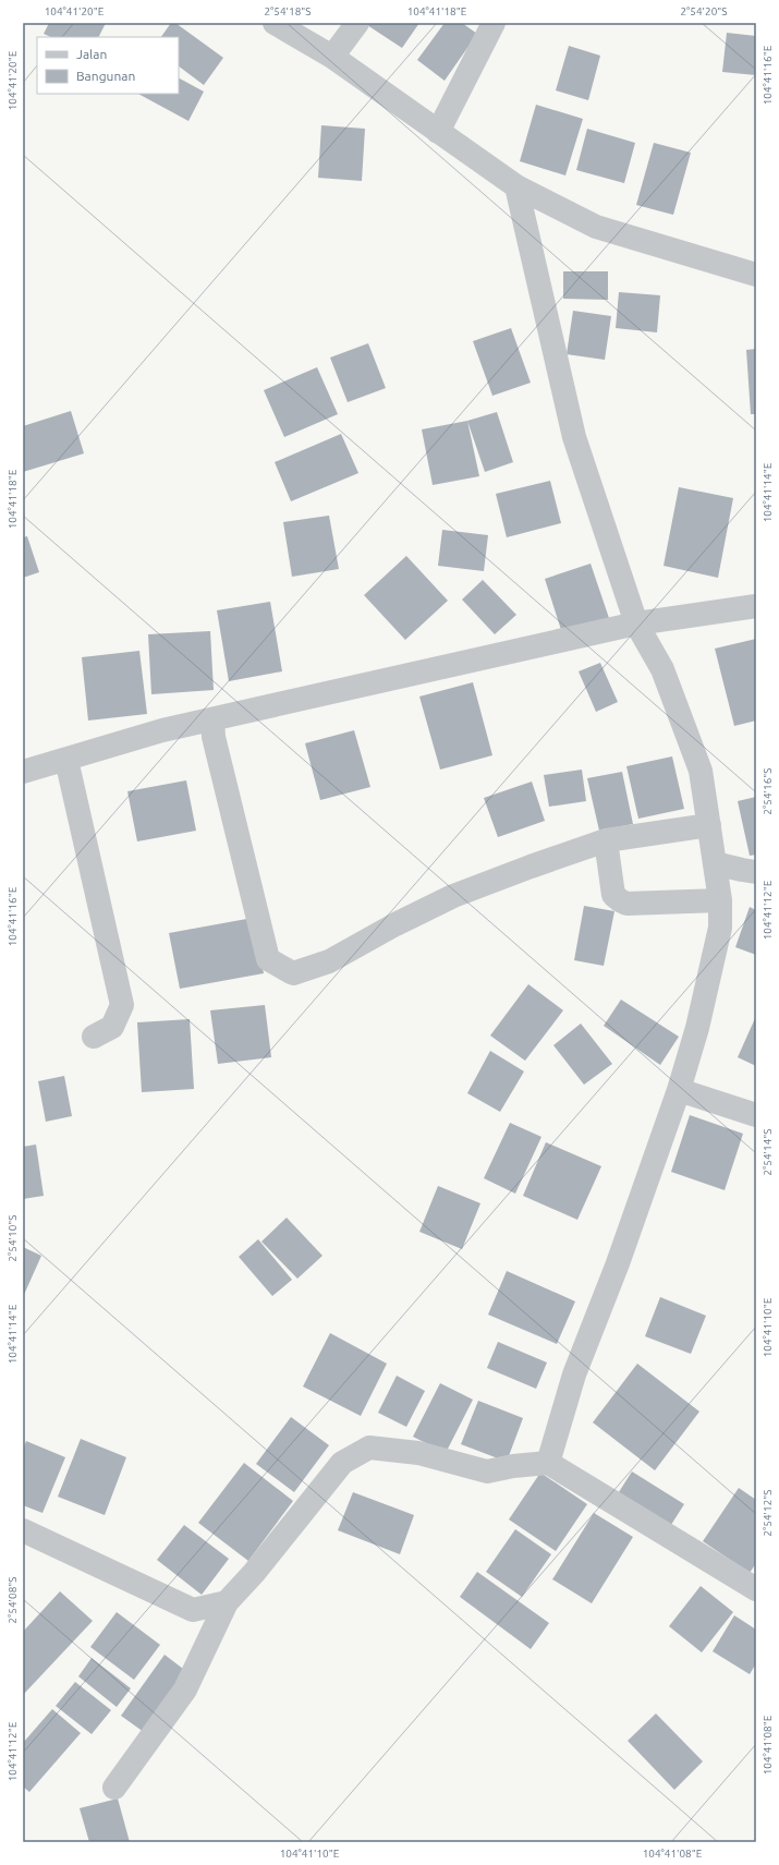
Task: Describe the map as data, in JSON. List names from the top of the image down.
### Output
{
  "legend": ["Jalan", "Bangunan"],
  "coordinates": [
    "104°41'20\"E",
    "2°54'18\"S",
    "104°41'18\"E",
    "2°54'20\"S",
    "104°41'16\"E",
    "104°41'14\"E",
    "2°54'16\"S",
    "104°41'12\"E",
    "2°54'14\"S",
    "2°54'10\"S",
    "104°41'10\"E",
    "2°54'12\"S",
    "2°54'08\"S",
    "104°41'08\"E"
  ]
}
